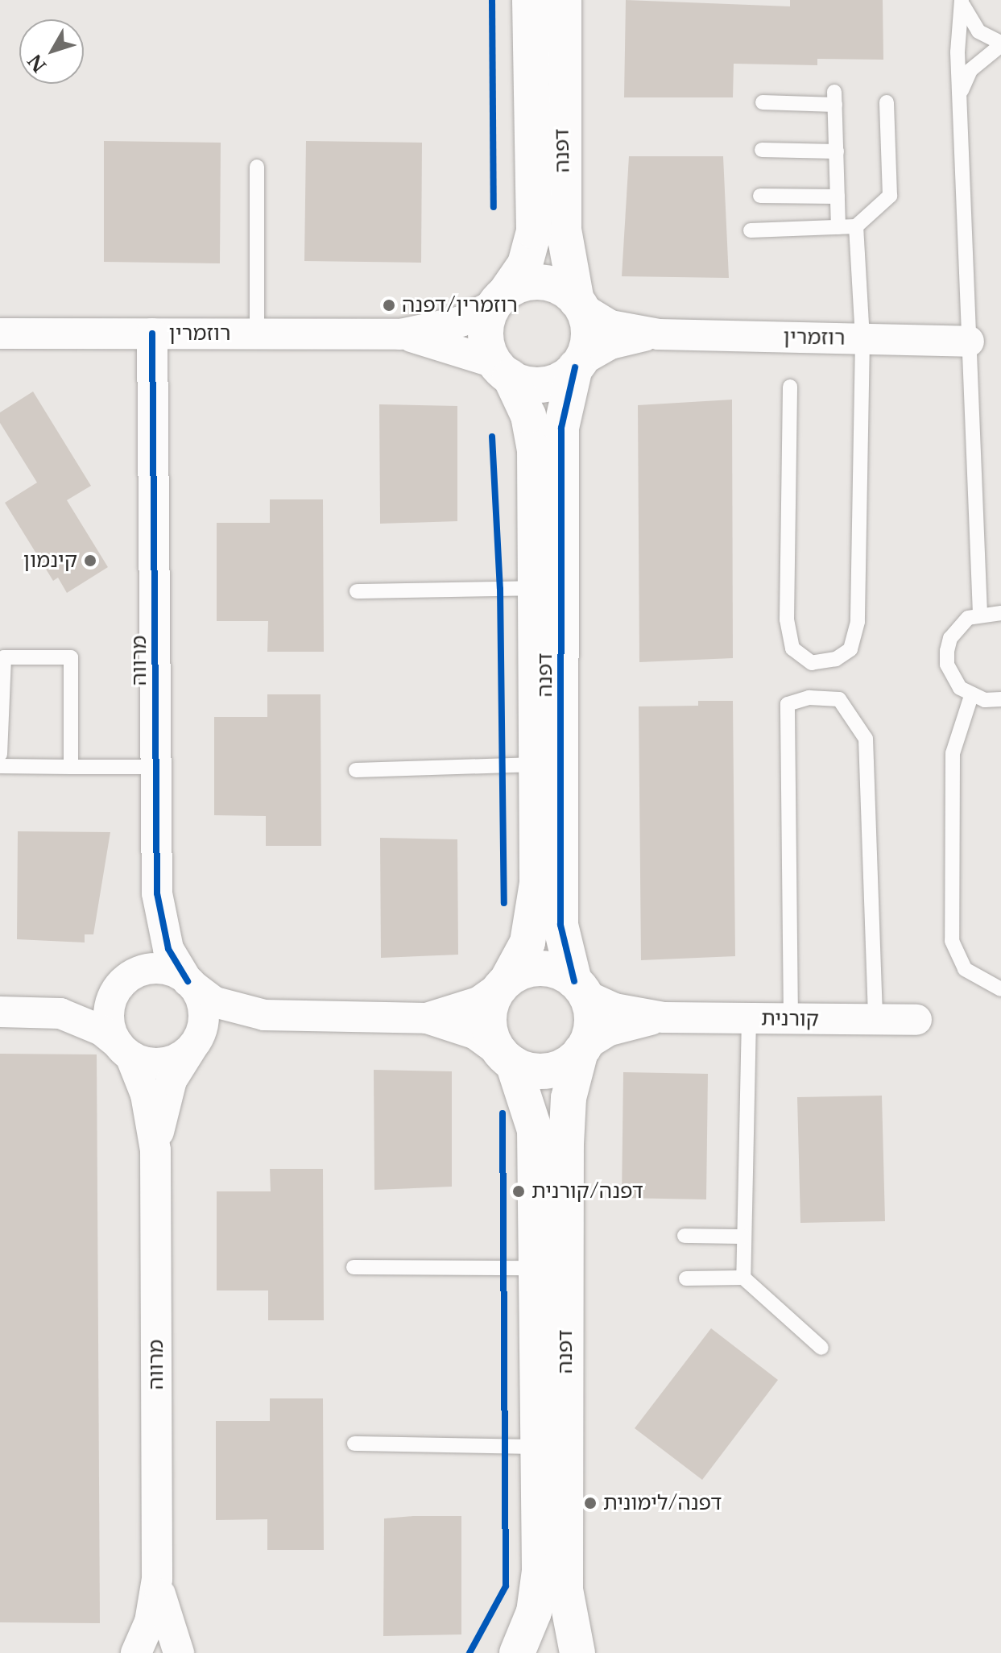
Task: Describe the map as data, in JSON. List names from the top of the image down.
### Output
{
  "streets": {
    "street": [
      "דפנה",
      "רוזמרין",
      "מרווה",
      "קורנית"
    ]
  },
  "crossings": [
    ["דפנה", "רוזמרין"],
    ["דפנה", "קורנית"],
    ["רוזמרין", "מרווה"]
  ],
  "places": [
    "רוזמרין/דפנה",
    "קינמון",
    "דפנה/קורנית",
    "דפנה/לימונית"
  ],
  "north": "bottom left"
}
